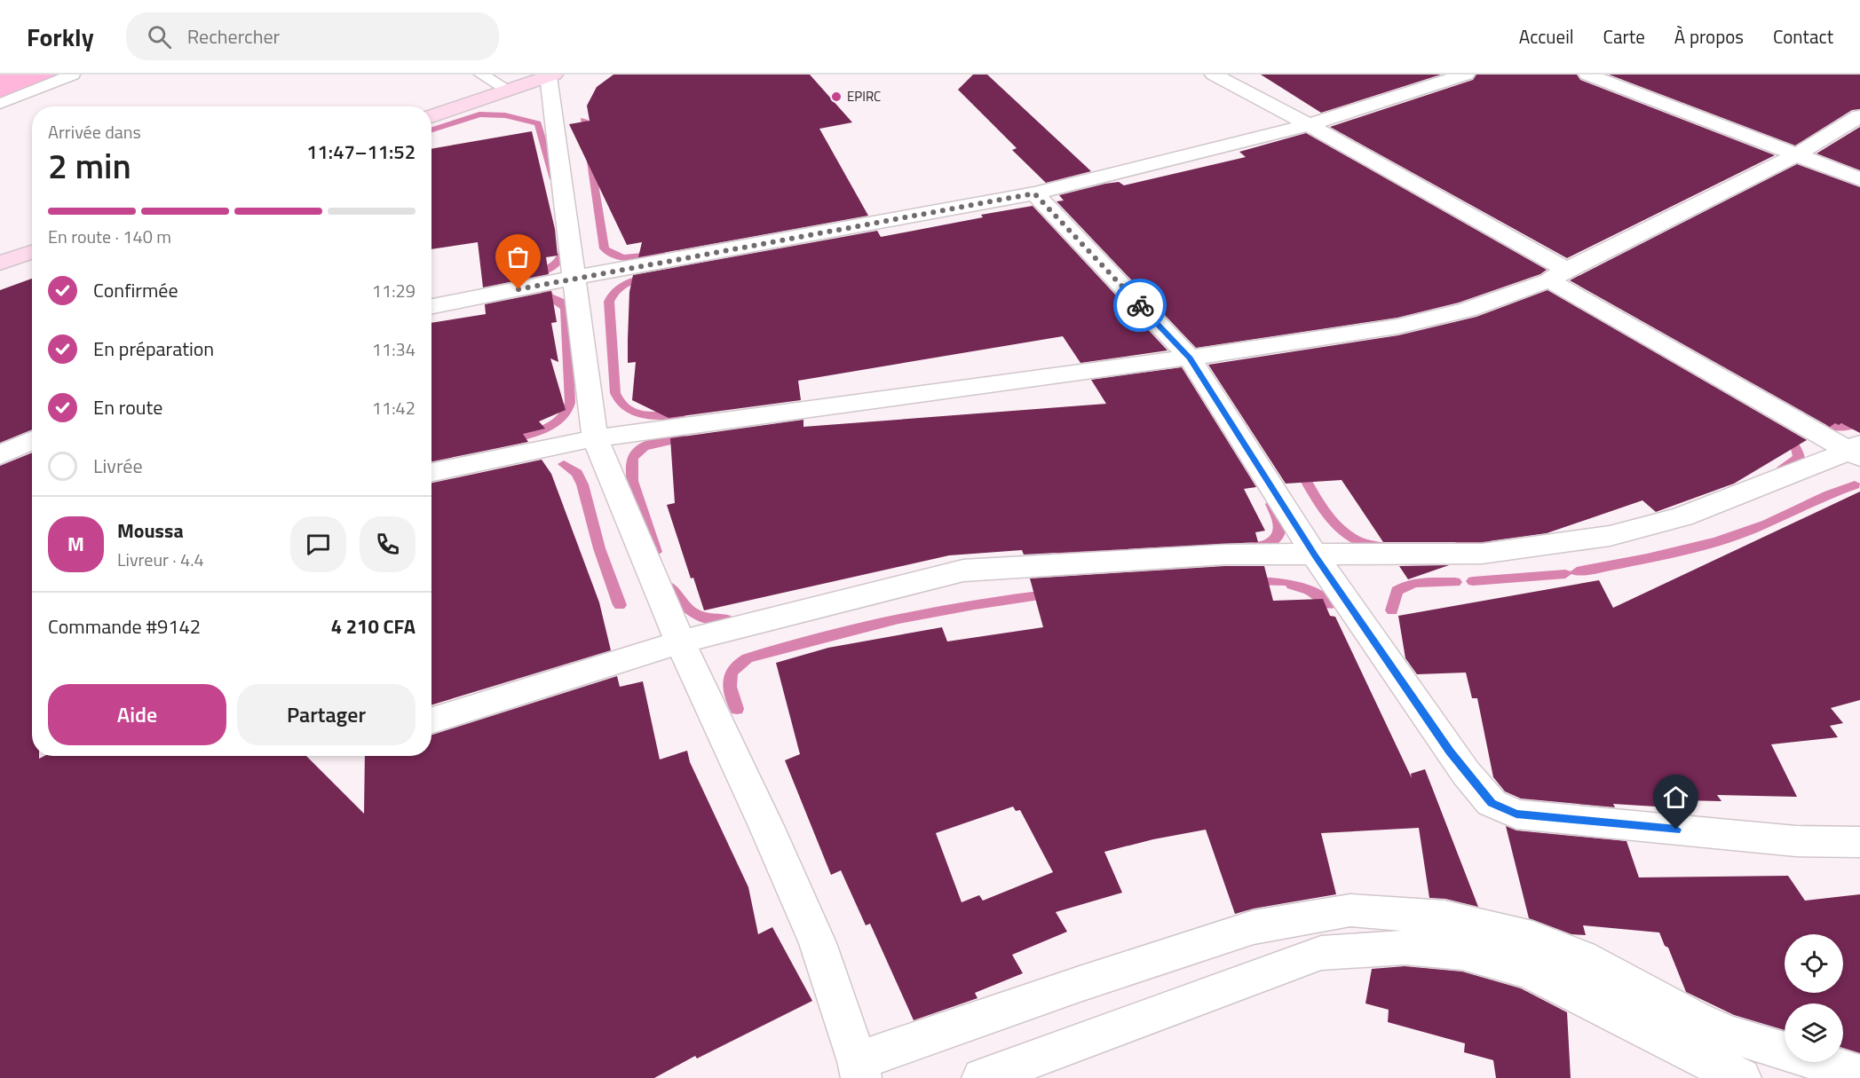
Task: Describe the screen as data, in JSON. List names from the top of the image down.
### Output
{
  "places": ["EPIRC"],
  "page": {
    "header": "Forkly",
    "search": "Rechercher",
    "nav": [
      "Accueil",
      "Carte",
      "À propos",
      "Contact"
    ],
    "heading": ["2 min", "Arrivée dans", "11:47–11:52"],
    "panel": [
      "Moussa",
      "Livreur · 4.4",
      "Commande #9142",
      "4 210 CFA"
    ],
    "bar": "En route · 140 m",
    "list": [
      ["Confirmée", "11:29"],
      ["En préparation", "11:34"],
      ["En route", "11:42"],
      "Livrée"
    ],
    "round": "M",
    "buttons": ["Aide", "Partager"]
  }
}
